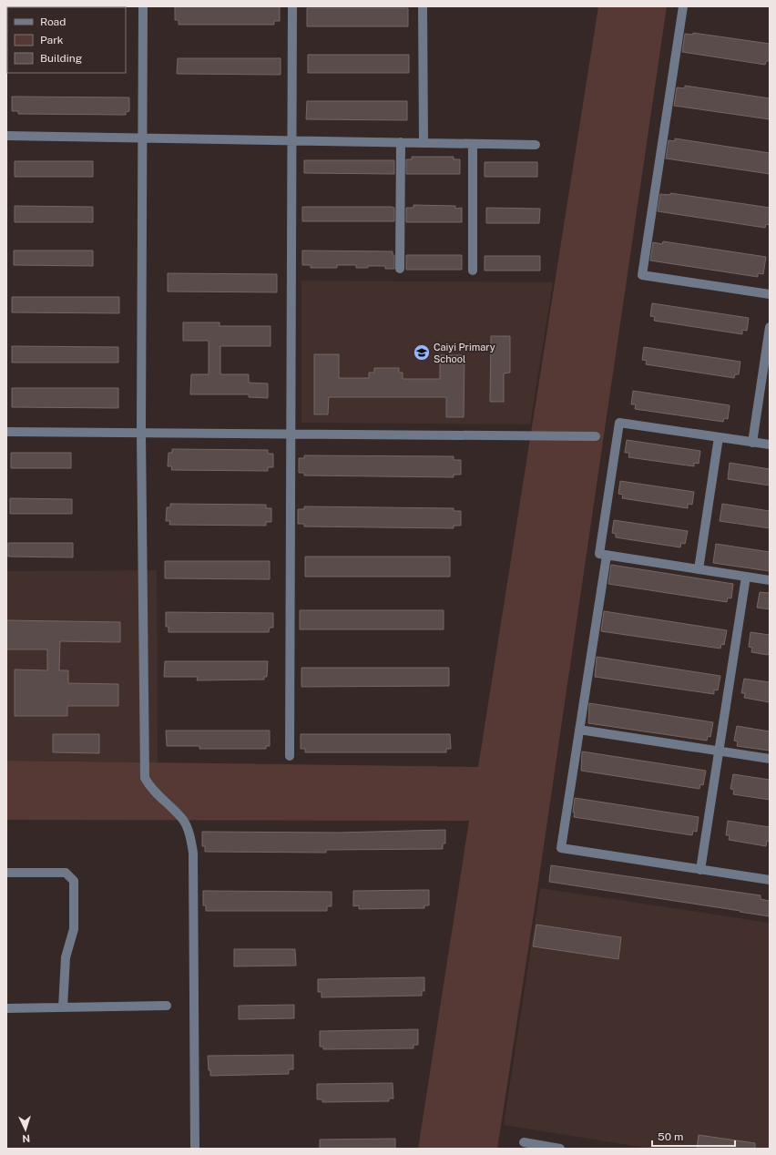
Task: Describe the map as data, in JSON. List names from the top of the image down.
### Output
{
  "places": {
    "school or university": ["Caiyi Primary School"]
  },
  "legend": ["Road", "Park", "Building"],
  "scale_bar": "50 m",
  "north": "bottom"
}
